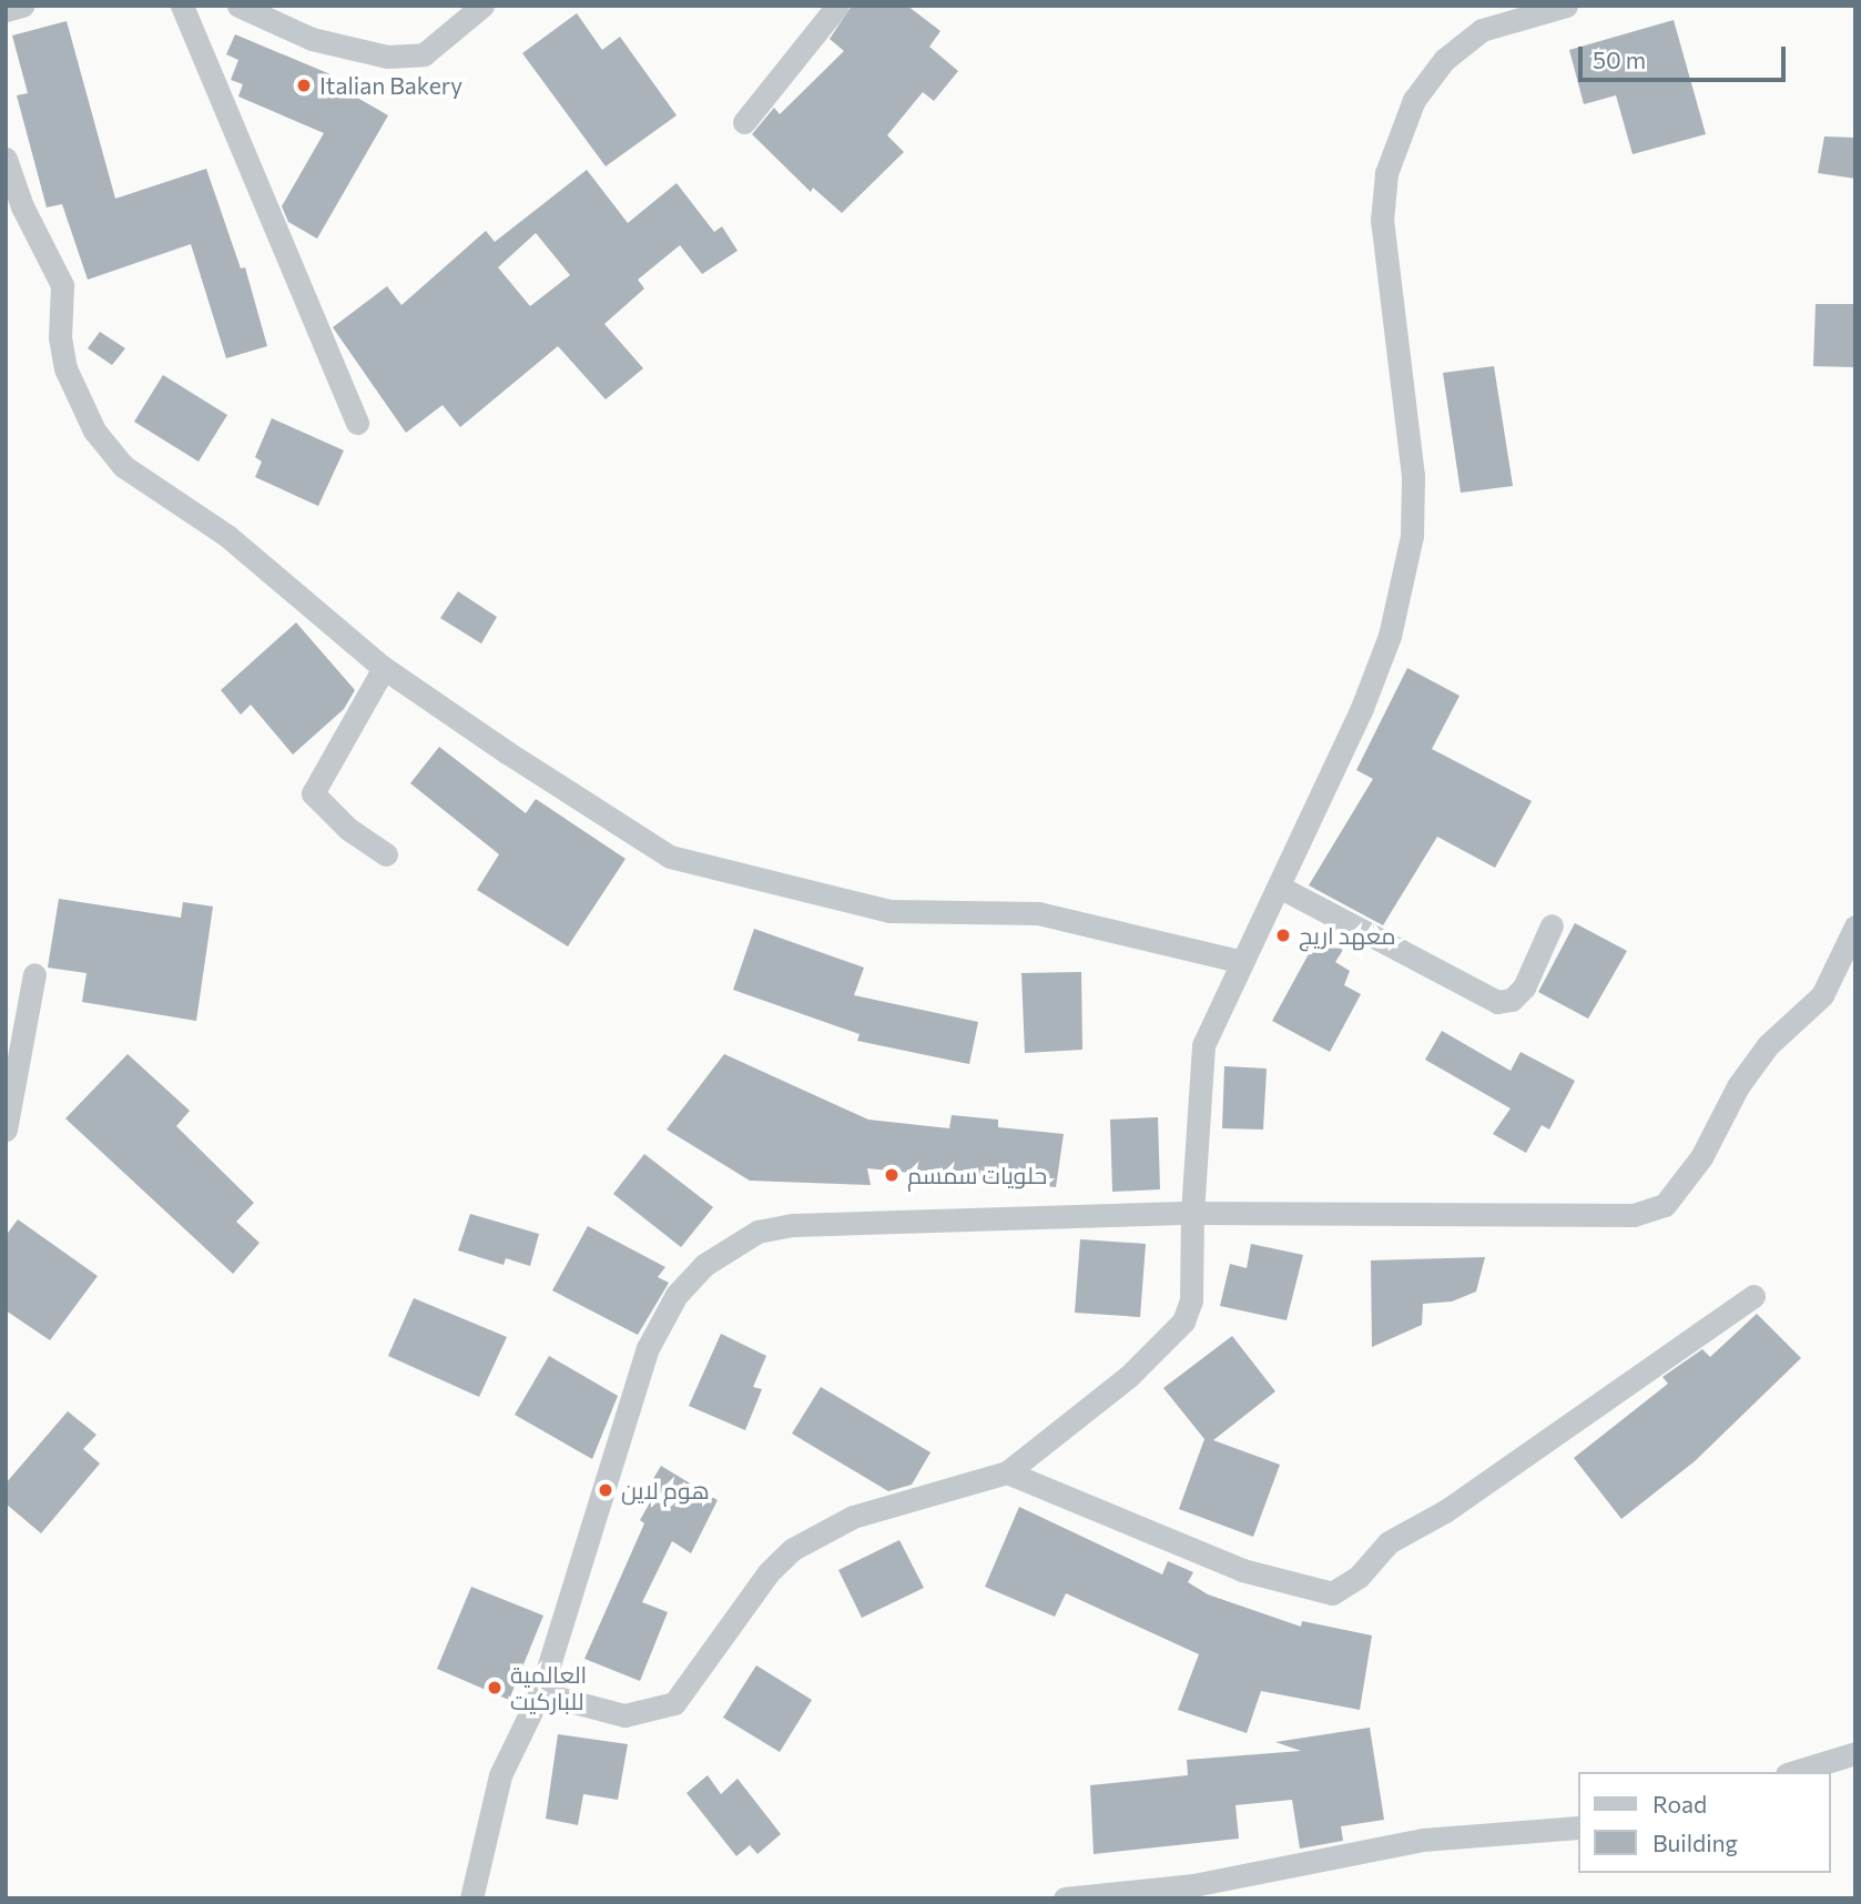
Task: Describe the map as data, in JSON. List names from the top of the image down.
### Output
{
  "places": [
    "Italian Bakery",
    "معهد اريج",
    "حلويات سمسم",
    "هوم لاين",
    "العالمية للباركيت"
  ],
  "legend": ["Road", "Building"],
  "scale_bar": "50 m"
}
